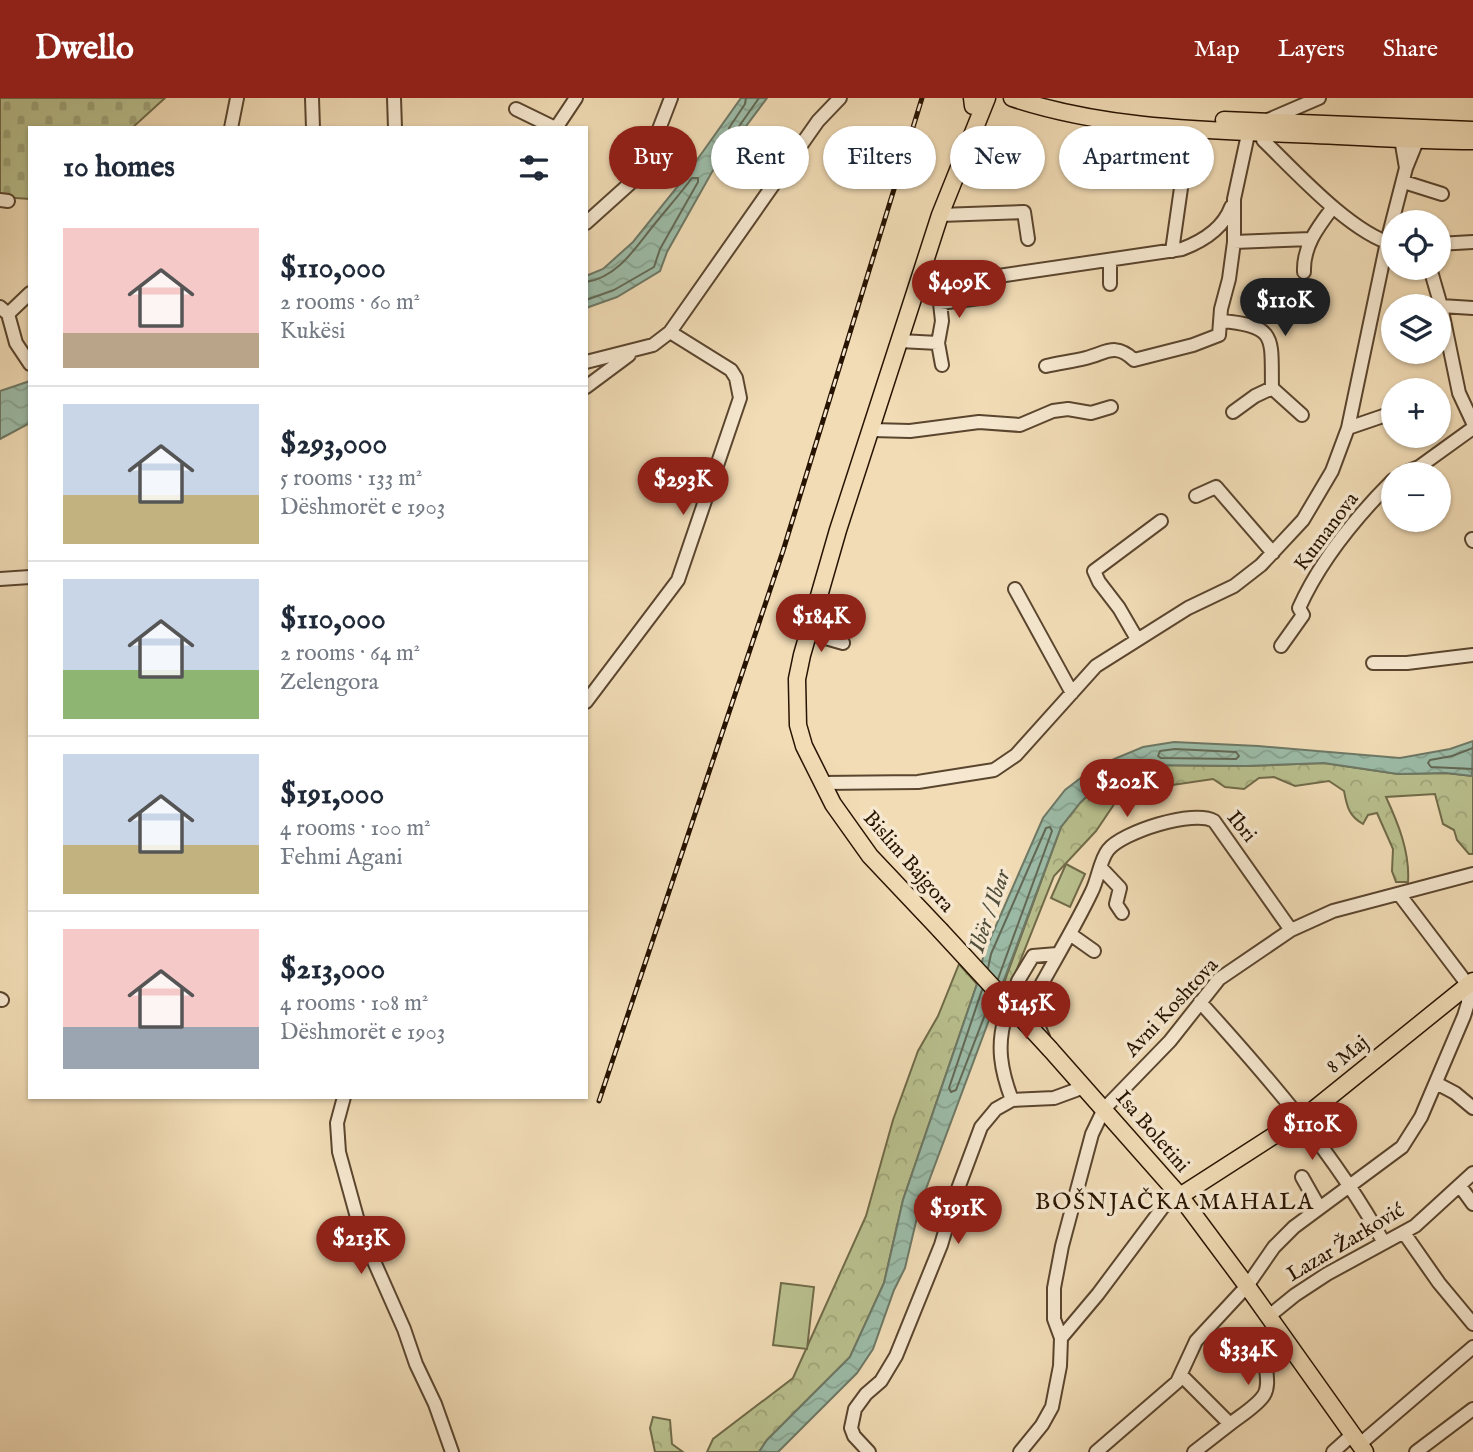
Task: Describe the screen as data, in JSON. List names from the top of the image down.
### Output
{
  "streets": {
    "main road": ["Bislim Bajgora", "8 Maj", "Isa Boletini"],
    "street": [
      "Kumanova",
      "Ibri",
      "Avni Koshtova",
      "Lazar Žarković"
    ]
  },
  "crossings": [
    ["Ibri", "Bislim Bajgora"],
    ["Ibri", "Avni Koshtova"],
    ["Ibri", "Isa Boletini"],
    ["Bislim Bajgora", "Isa Boletini"],
    ["Avni Koshtova", "Isa Boletini"],
    ["8 Maj", "Isa Boletini"],
    ["Isa Boletini", "Lazar Žarković"]
  ],
  "districts": ["BOŠNJAČKA MAHALA"],
  "water": ["Ibër / Ibar"],
  "page": {
    "header": "Dwello",
    "nav": ["Map", "Layers", "Share"],
    "chip": [
      "Buy",
      "Rent",
      "Filters",
      "New",
      "Apartment"
    ],
    "heading": "10 homes",
    "map_buttons": ["+", "−"],
    "list": [
      {
        "name": "$110,000",
        "note": "2 rooms · 60 m² · Kukësi"
      },
      {
        "name": "$293,000",
        "note": "5 rooms · 133 m² · Dëshmorët e 1903"
      },
      {
        "name": "$110,000",
        "note": "2 rooms · 64 m² · Zelengora"
      },
      {
        "name": "$191,000",
        "note": "4 rooms · 100 m² · Fehmi Agani"
      },
      {
        "name": "$213,000",
        "note": "4 rooms · 108 m² · Dëshmorët e 1903"
      }
    ],
    "price": [
      "$409K",
      "$110K",
      "$293K",
      "$184K",
      "$202K",
      "$145K",
      "$110K",
      "$191K",
      "$213K",
      "$334K"
    ]
  }
}
